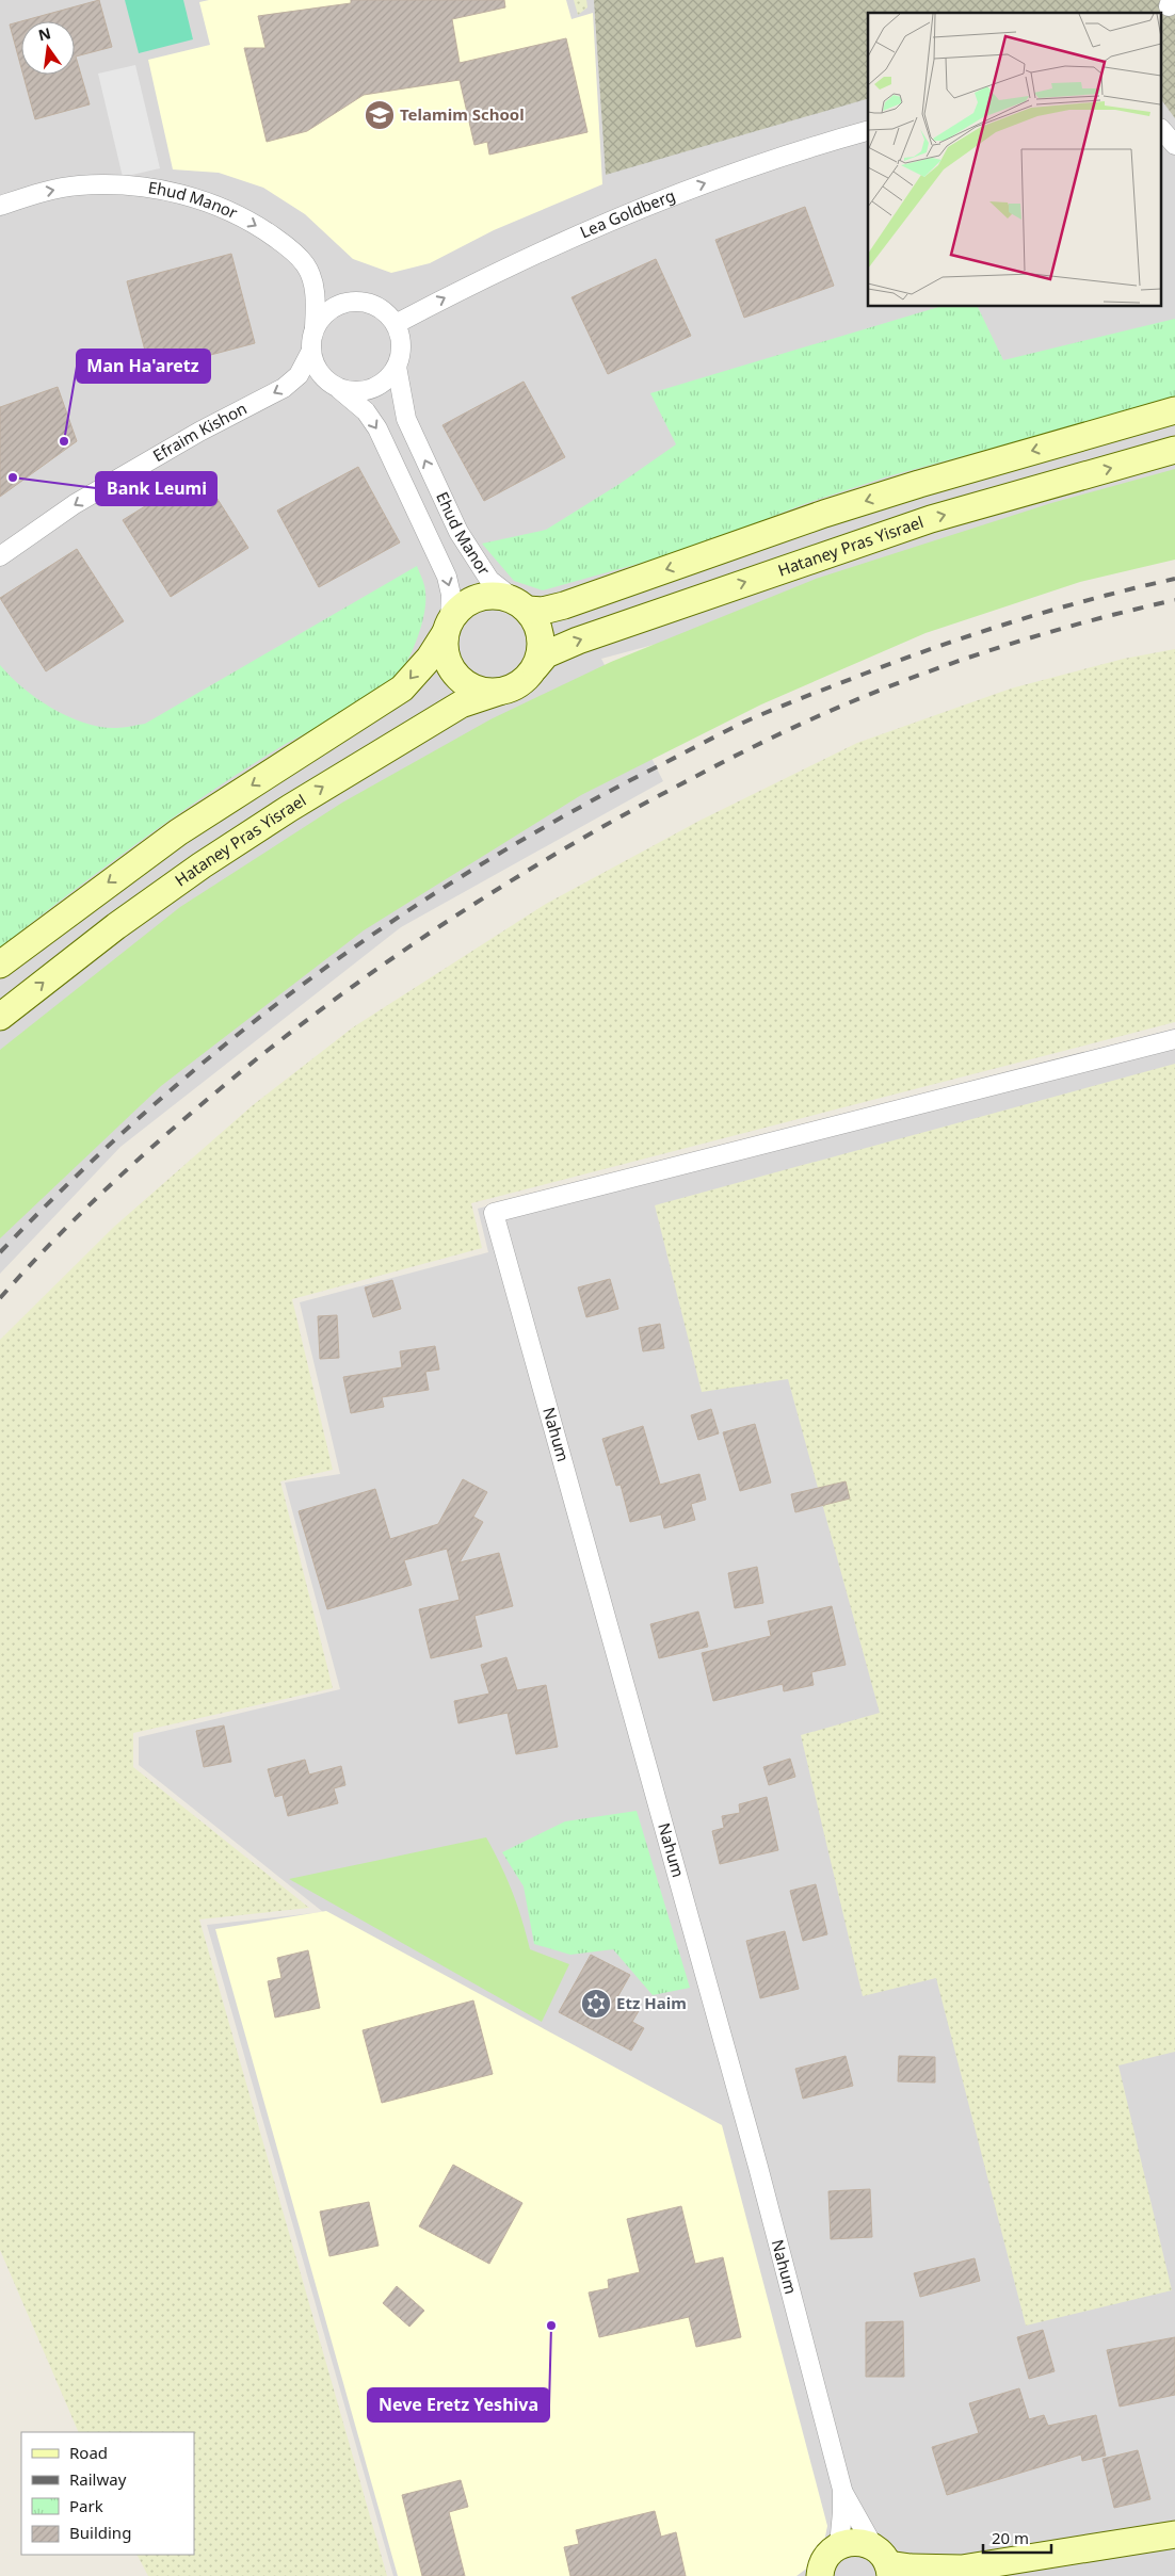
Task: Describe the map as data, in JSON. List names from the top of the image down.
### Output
{
  "streets": {
    "main road": ["Hataney Pras Yisrael"],
    "street": [
      "Ehud Manor",
      "Lea Goldberg",
      "Efraim Kishon",
      "Nahum"
    ]
  },
  "crossings": [
    ["Ehud Manor", "Lea Goldberg"],
    ["Ehud Manor", "Efraim Kishon"],
    ["Ehud Manor", "Hataney Pras Yisrael"],
    ["Lea Goldberg", "Efraim Kishon"]
  ],
  "one_way": ["Lea Goldberg", "Efraim Kishon"],
  "places": {
    "school or university": ["Telamim School"],
    "other": ["Man Ha'aretz", "Bank Leumi", "Neve Eretz Yeshiva"],
    "synagogue": ["Etz Haim"]
  },
  "legend": [
    "Road",
    "Railway",
    "Park",
    "Building"
  ],
  "scale_bar": "20 m",
  "north": "top"
}
